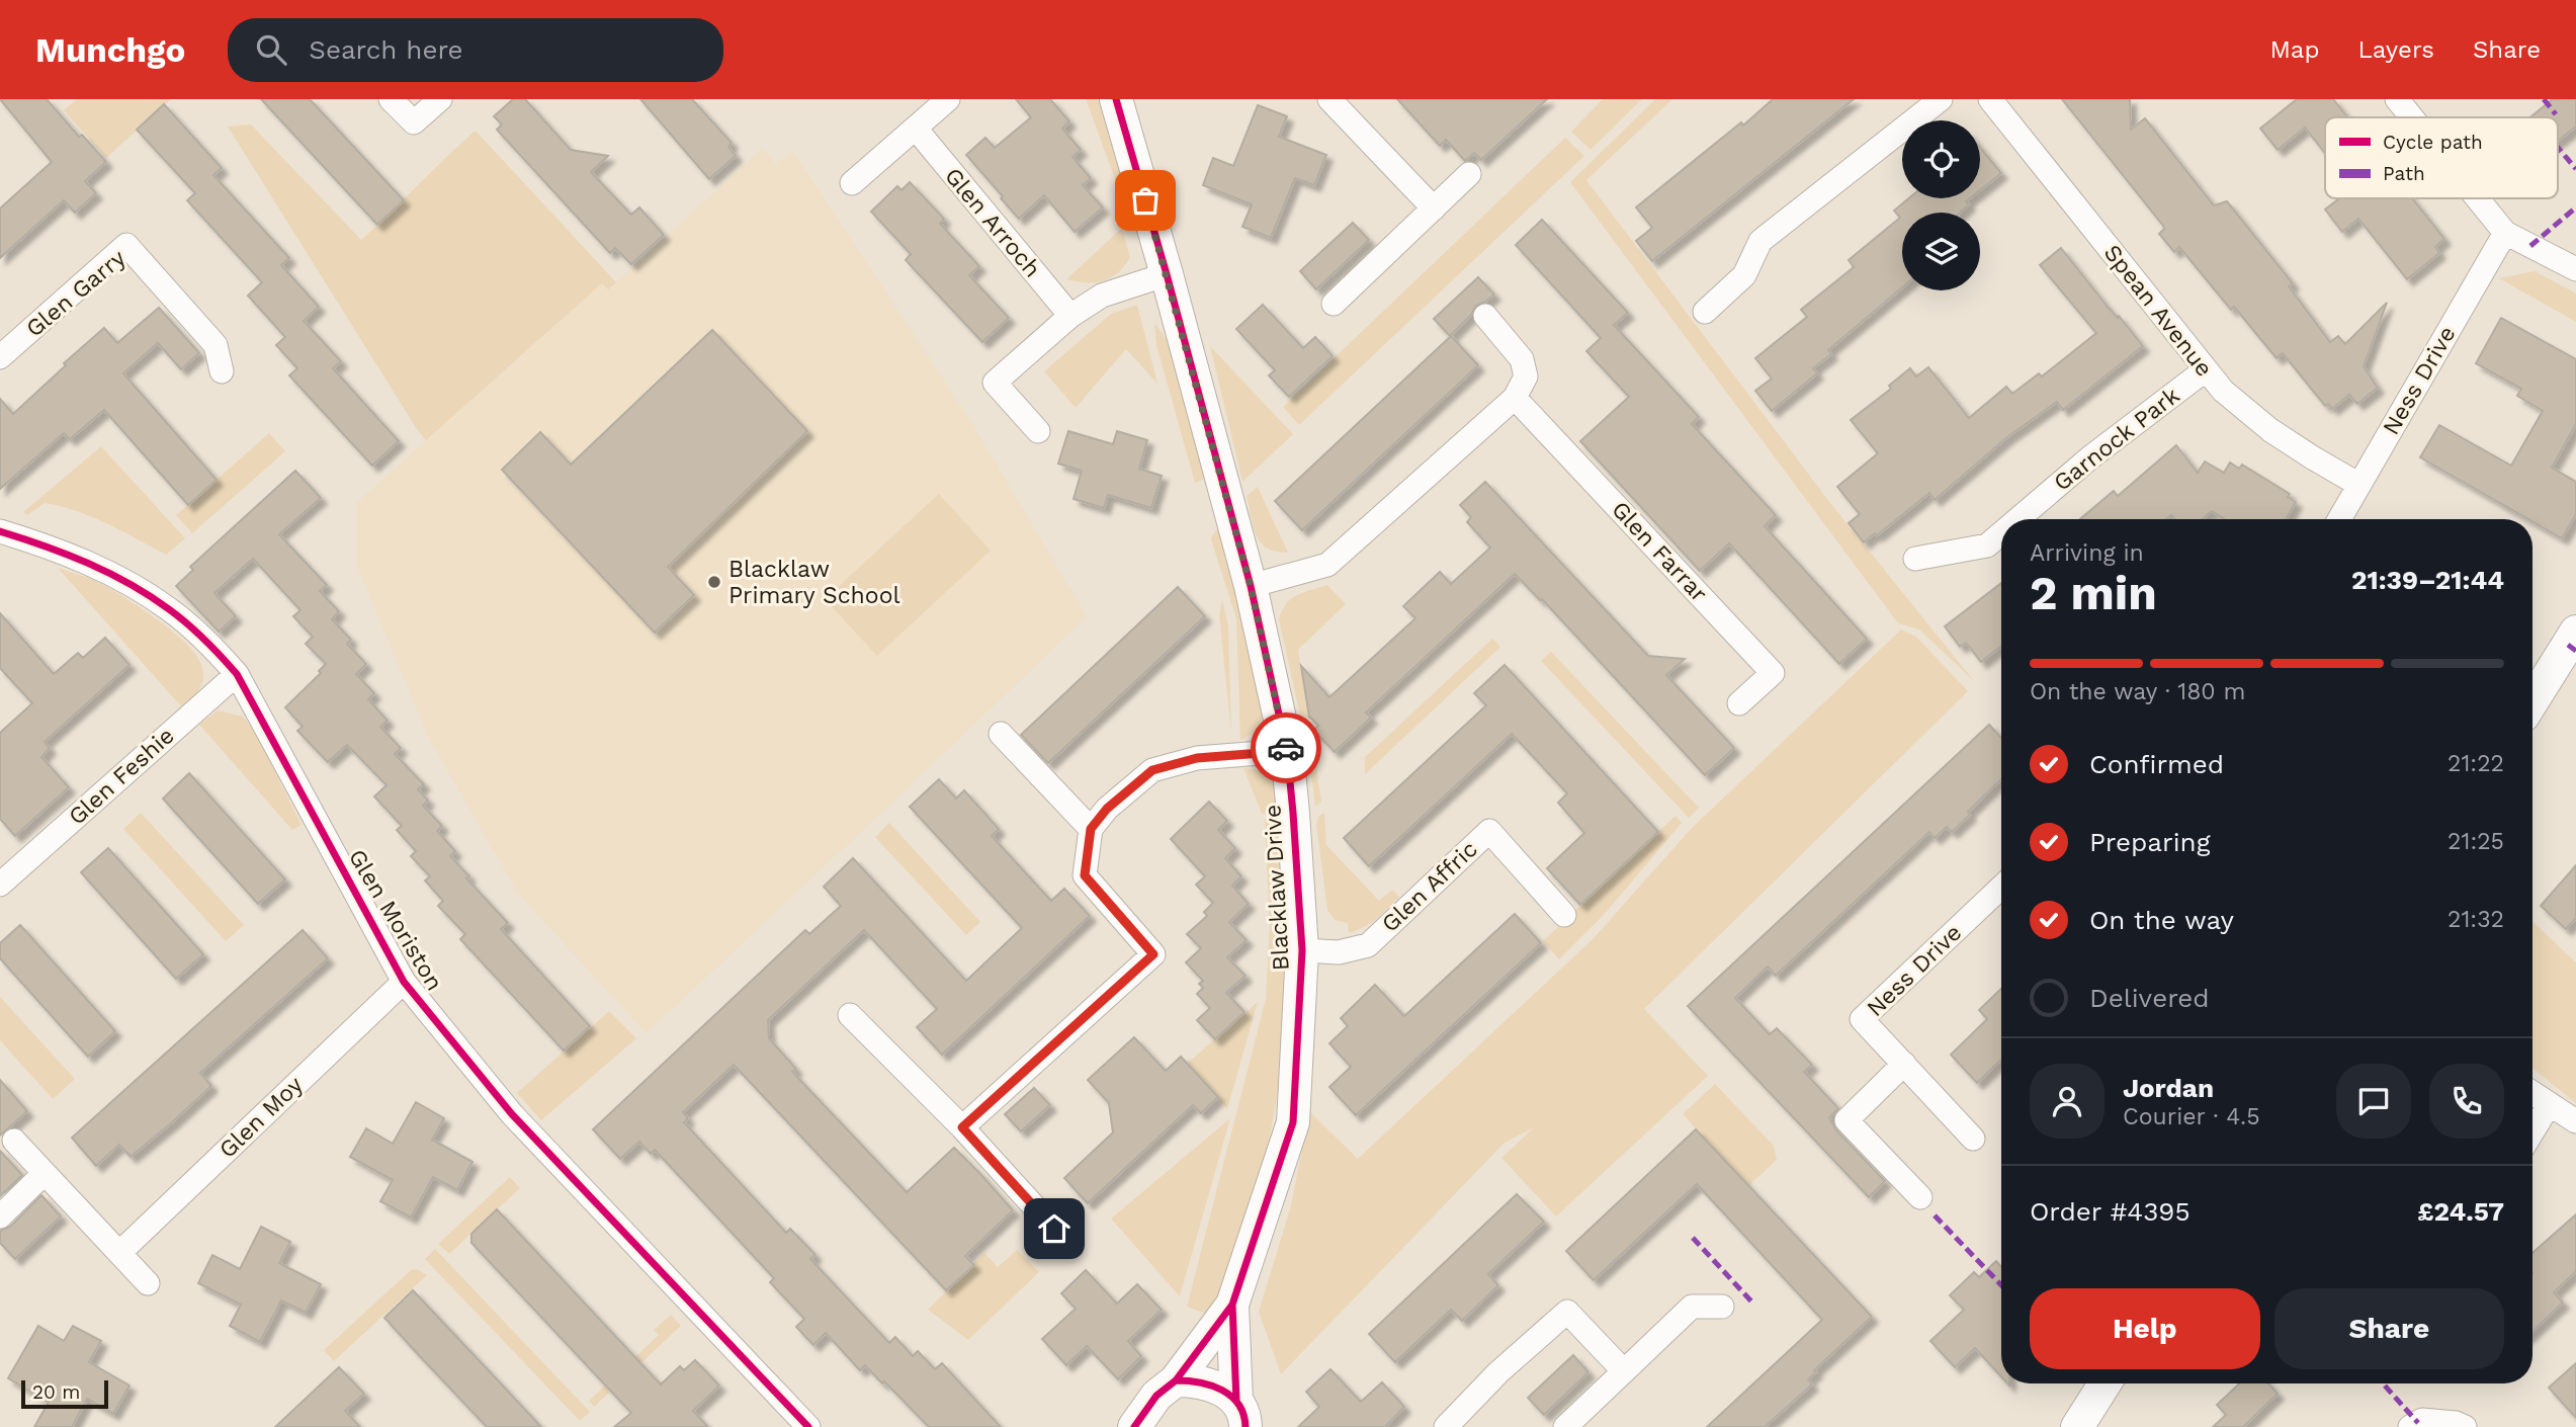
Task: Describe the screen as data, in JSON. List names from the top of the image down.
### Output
{
  "streets": {
    "street": [
      "Glen Arroch",
      "Glen Garry",
      "Spean Avenue",
      "Ness Drive",
      "Garnock Park",
      "Glen Farrar",
      "Glen Feshie",
      "Glen Affric",
      "Blacklaw Drive",
      "Glen Moriston",
      "Glen Moy"
    ]
  },
  "crossings": [
    ["Spean Avenue", "Ness Drive"],
    ["Spean Avenue", "Garnock Park"],
    ["Glen Feshie", "Glen Moriston"],
    ["Glen Affric", "Blacklaw Drive"],
    ["Glen Moriston", "Glen Moy"]
  ],
  "places": ["Blacklaw Primary School"],
  "legend": ["Cycle path", "Path"],
  "scale_bar": "20 m",
  "page": {
    "header": "Munchgo",
    "search": "Search here",
    "nav": ["Map", "Layers", "Share"],
    "heading": ["2 min", "Arriving in", "21:39–21:44"],
    "panel": [
      "Jordan",
      "Courier · 4.5",
      "Order #4395",
      "£24.57"
    ],
    "bar": "On the way · 180 m",
    "list": [
      ["Confirmed", "21:22"],
      ["Preparing", "21:25"],
      ["On the way", "21:32"],
      "Delivered"
    ],
    "buttons": ["Help", "Share"],
    "scale": "20 m"
  }
}
